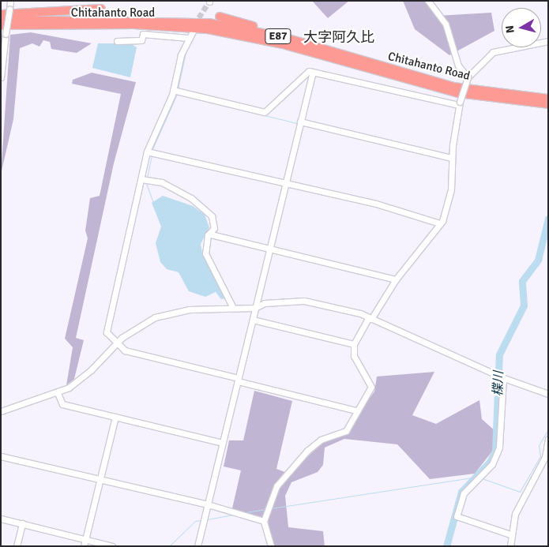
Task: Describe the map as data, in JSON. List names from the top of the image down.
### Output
{
  "streets": {
    "highway": ["Chitahanto Road", "E87"]
  },
  "districts": ["大字阿久比"],
  "water": ["楪川"],
  "north": "left"
}
